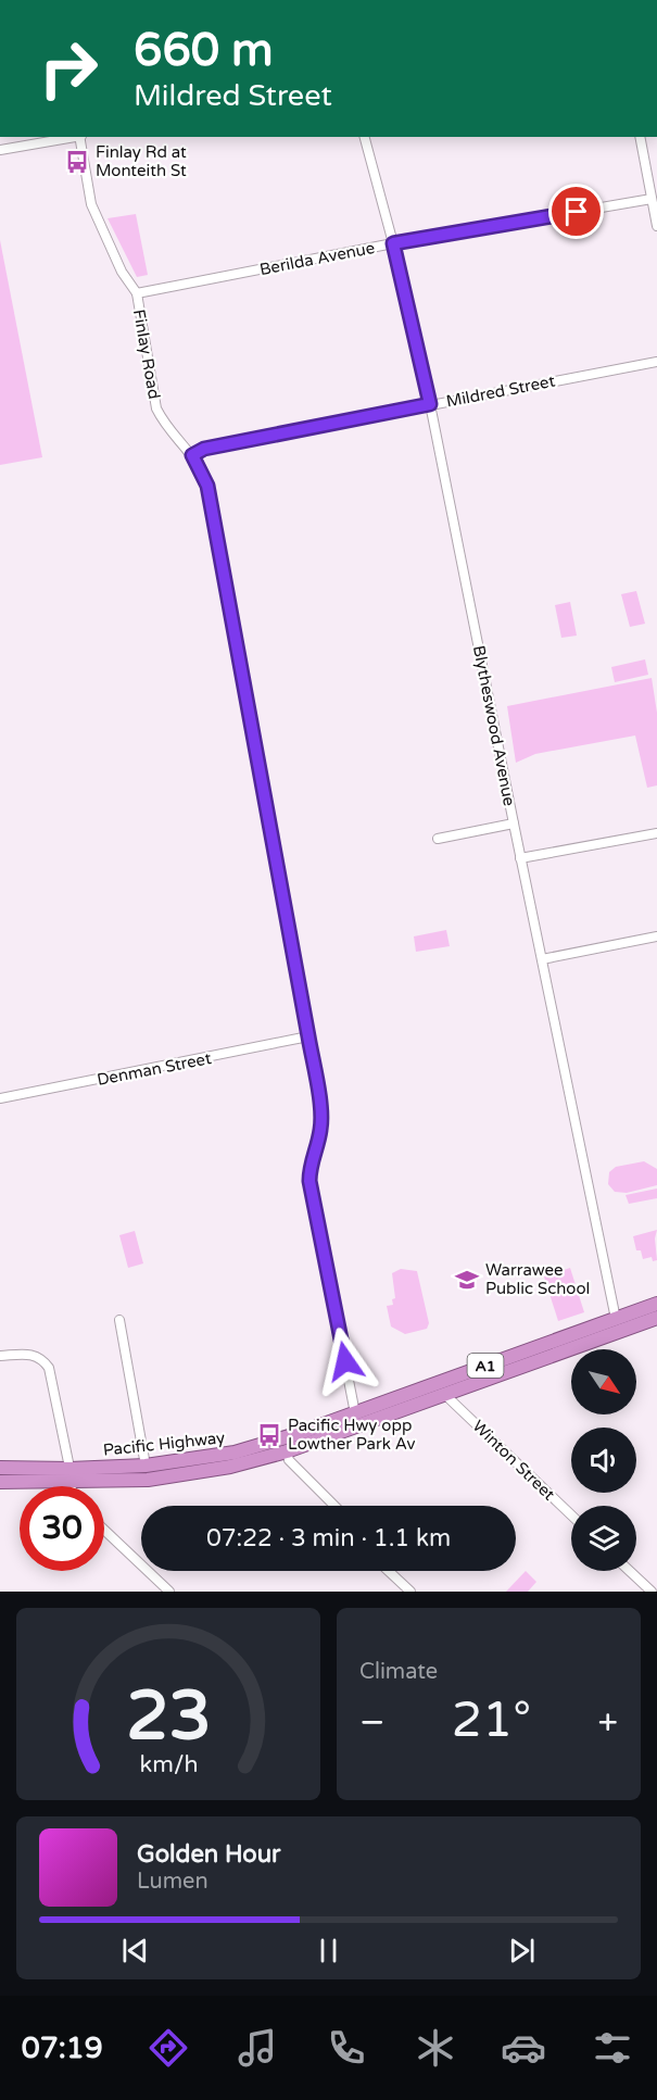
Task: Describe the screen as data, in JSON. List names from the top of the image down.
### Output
{
  "streets": {
    "highway": ["A1", "Pacific Highway"],
    "street": [
      "Berilda Avenue",
      "Finlay Road",
      "Mildred Street",
      "Blytheswood Avenue",
      "Denman Street",
      "Winton Street"
    ]
  },
  "crossings": [
    ["Berilda Avenue", "Finlay Road"],
    ["Berilda Avenue", "Blytheswood Avenue"],
    ["Finlay Road", "Mildred Street"],
    ["Finlay Road", "Denman Street"],
    ["Finlay Road", "Pacific Highway"],
    ["Mildred Street", "Blytheswood Avenue"],
    ["Blytheswood Avenue", "Pacific Highway"],
    ["Pacific Highway", "Winton Street"]
  ],
  "places": {
    "bus stop": ["Finlay Rd at Monteith St", "Pacific Hwy opp Lowther Park Av"],
    "school or university": ["Warrawee Public School"]
  },
  "north": "bottom right",
  "page": {
    "turn": ["660 m", "Mildred Street"],
    "limit": "30",
    "trip": "07:22 · 3 min · 1.1 km",
    "tile": "Climate",
    "heat": ["−", "21°", "+"],
    "song": ["Golden Hour", "Lumen"],
    "tabs": "07:19",
    "gauge": ["23", "km/h"]
  }
}
